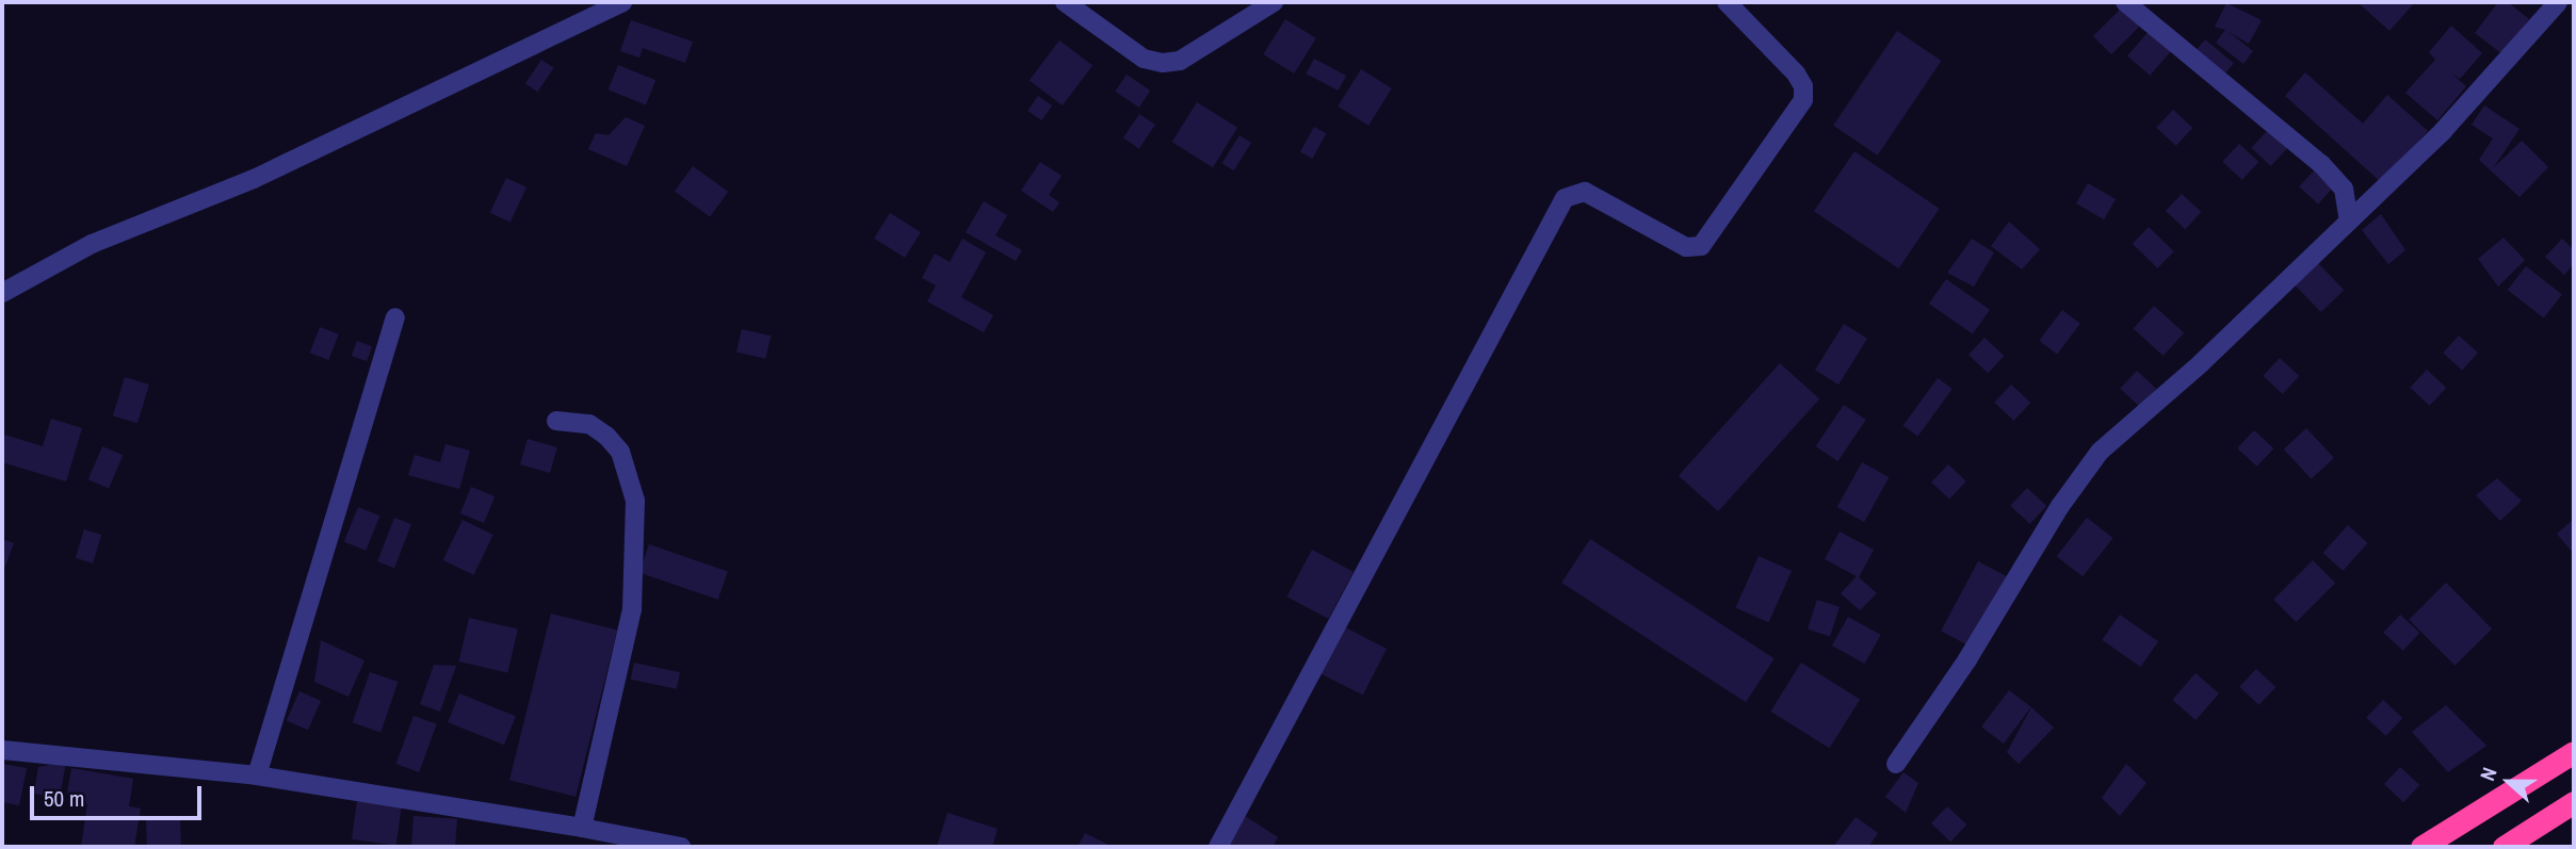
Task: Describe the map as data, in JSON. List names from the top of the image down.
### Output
{
  "scale_bar": "50 m",
  "north": "left"
}
